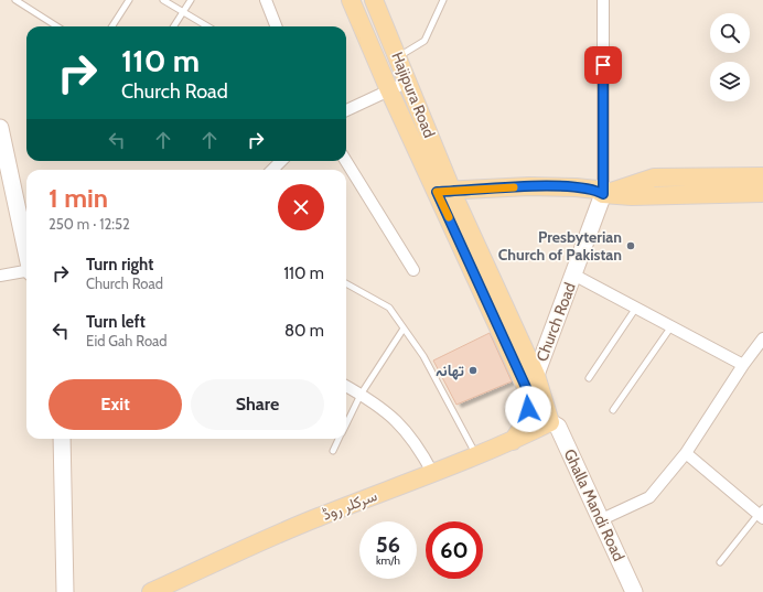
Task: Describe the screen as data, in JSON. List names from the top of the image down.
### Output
{
  "streets": {
    "main road": [
      "Hajipura Road",
      "Church Road",
      "سرکلر روڈ",
      "Ghalla Mandi Road"
    ]
  },
  "crossings": [
    ["سرکلر روڈ", "Ghalla Mandi Road"]
  ],
  "places": ["Presbyterian Church of Pakistan", "تھانہ"],
  "page": {
    "turn": ["110 m", "Church Road"],
    "heading": ["1 min", "250 m · 12:52"],
    "list": [
      {
        "name": "Turn right",
        "note": "Church Road",
        "value": "110 m"
      },
      {
        "name": "Turn left",
        "note": "Eid Gah Road",
        "value": "80 m"
      }
    ],
    "buttons": ["Exit", "Share"],
    "speed": "56 km/h",
    "limit": "60"
  }
}
